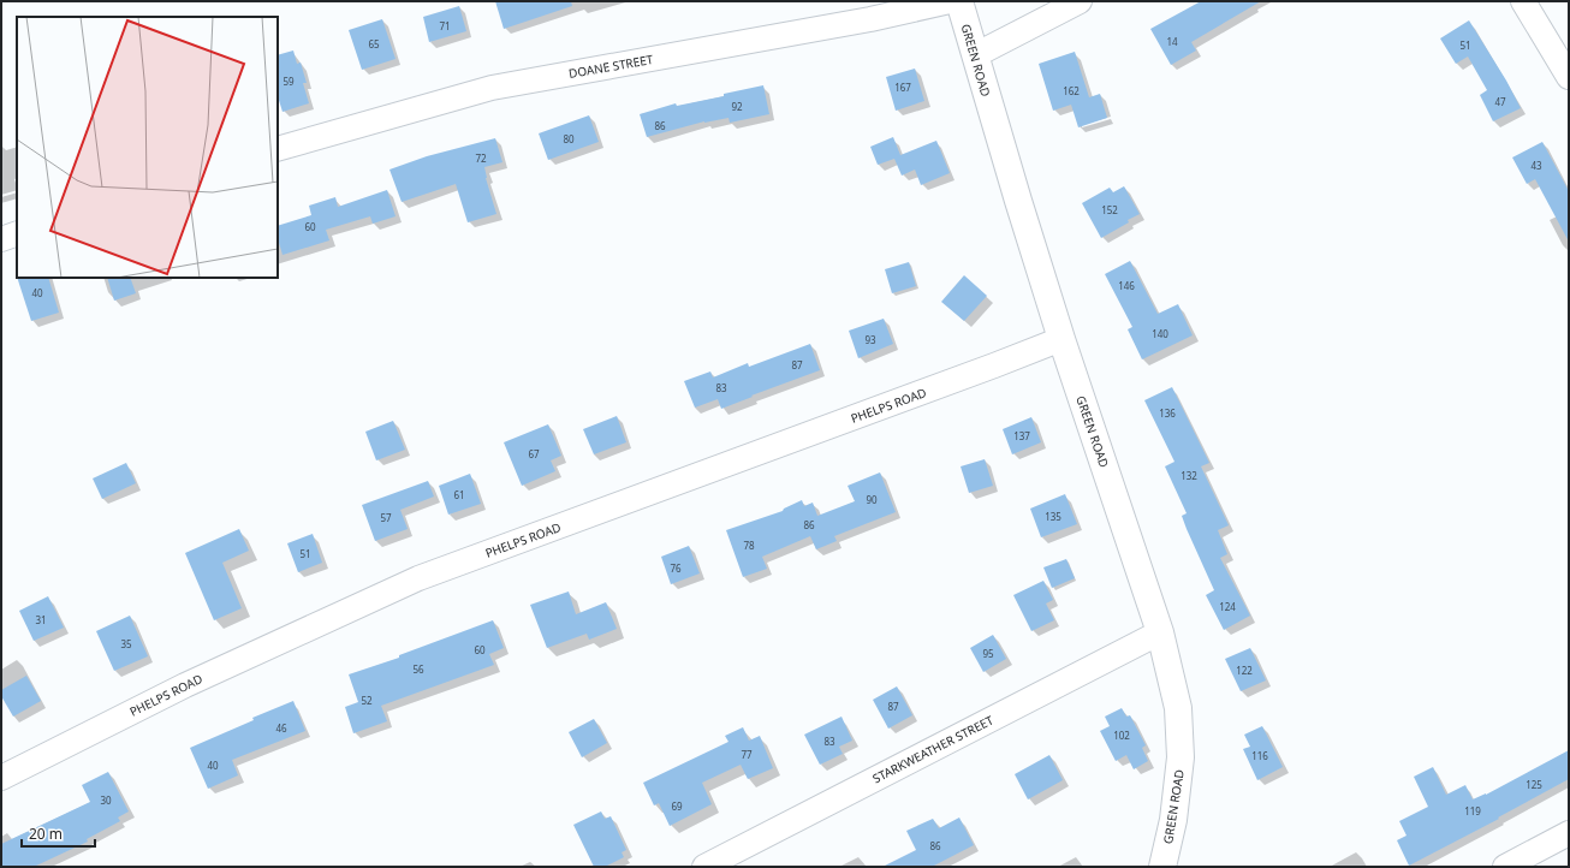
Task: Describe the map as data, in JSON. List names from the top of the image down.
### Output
{
  "streets": {
    "street": [
      "GREEN ROAD",
      "DOANE STREET",
      "PHELPS ROAD",
      "STARKWEATHER STREET"
    ]
  },
  "crossings": [
    ["GREEN ROAD", "PHELPS ROAD"],
    ["GREEN ROAD", "STARKWEATHER STREET"]
  ],
  "house_numbers": [
    "71",
    "14",
    "65",
    "51",
    "59",
    "167",
    "162",
    "47",
    "92",
    "86",
    "80",
    "72",
    "43",
    "152",
    "60",
    "146",
    "40",
    "140",
    "93",
    "87",
    "83",
    "136",
    "137",
    "67",
    "132",
    "61",
    "90",
    "135",
    "57",
    "86",
    "78",
    "51",
    "76",
    "124",
    "31",
    "35",
    "60",
    "95",
    "56",
    "122",
    "52",
    "87",
    "46",
    "102",
    "83",
    "77",
    "116",
    "40",
    "125",
    "30",
    "69",
    "119",
    "86"
  ],
  "scale_bar": "20 m"
}
